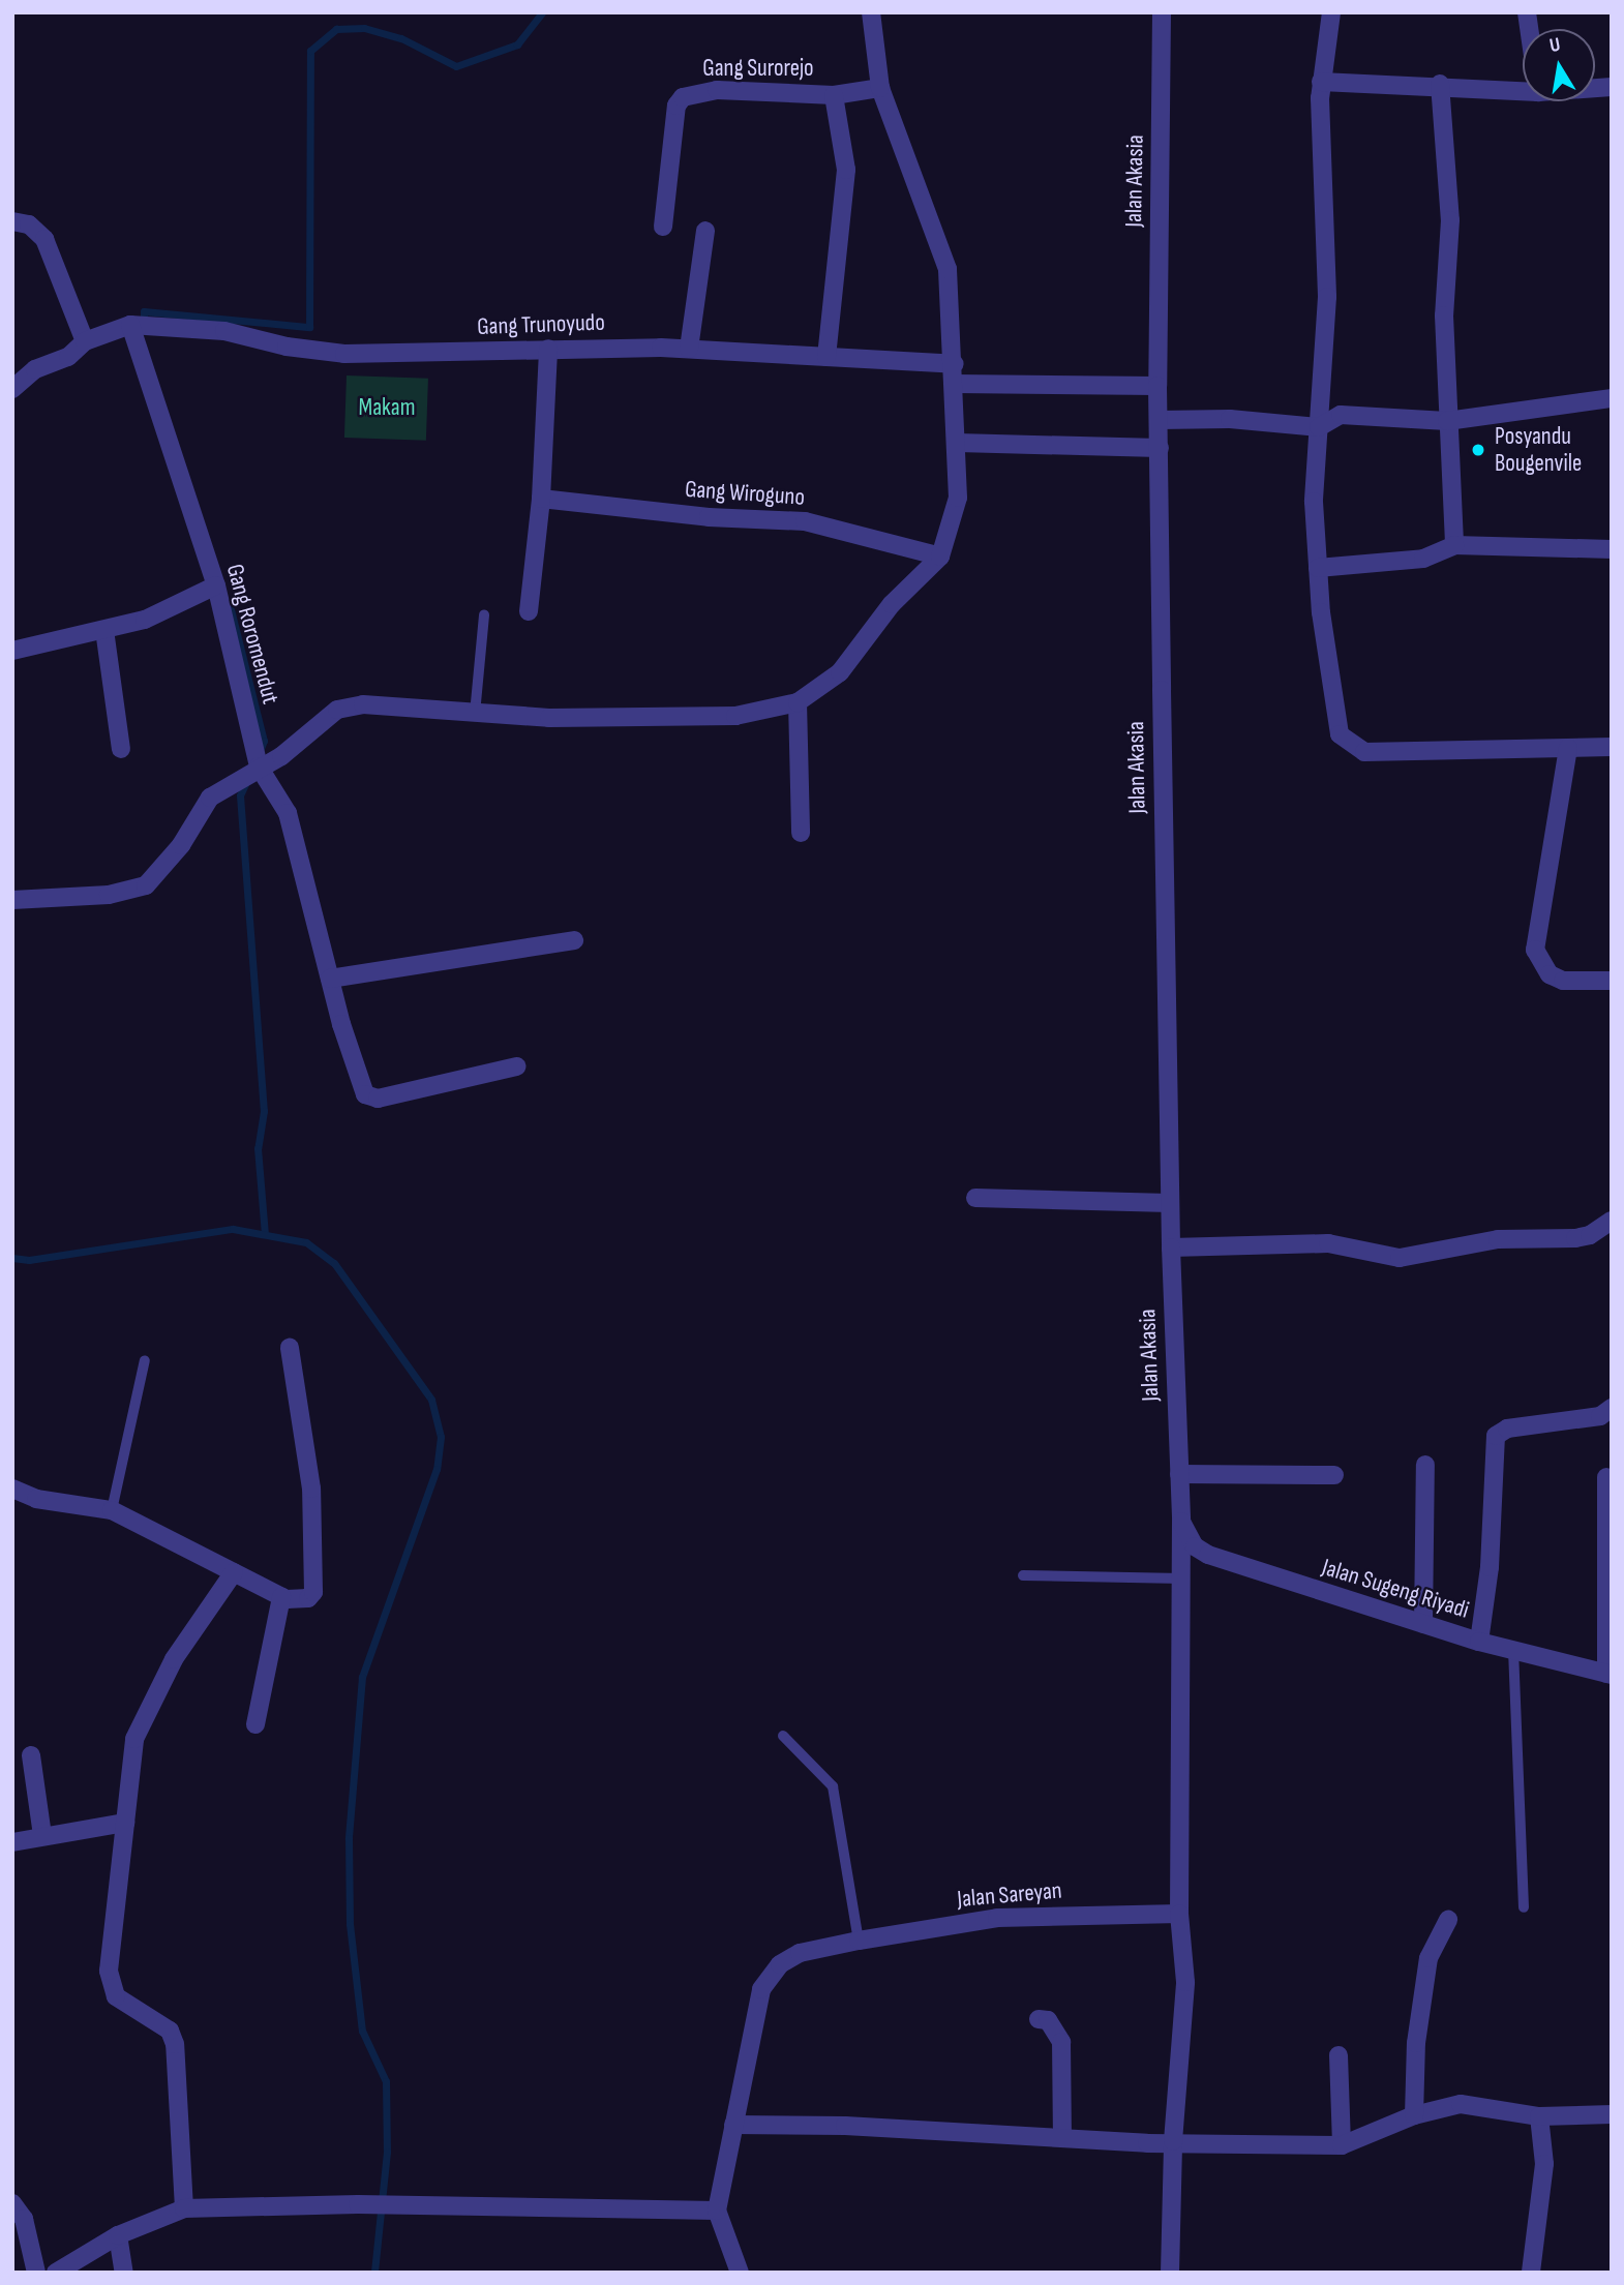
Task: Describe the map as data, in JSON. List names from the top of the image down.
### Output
{
  "streets": {
    "street": [
      "Gang Surorejo",
      "Jalan Akasia",
      "Gang Trunoyudo",
      "Gang Wiroguno",
      "Gang Roromendut",
      "Jalan Sugeng Riyadi",
      "Jalan Sareyan"
    ]
  },
  "crossings": [
    ["Jalan Akasia", "Jalan Sugeng Riyadi"],
    ["Gang Trunoyudo", "Gang Roromendut"]
  ],
  "parks": ["Makam"],
  "places": ["Posyandu Bougenvile"],
  "north": "top"
}
